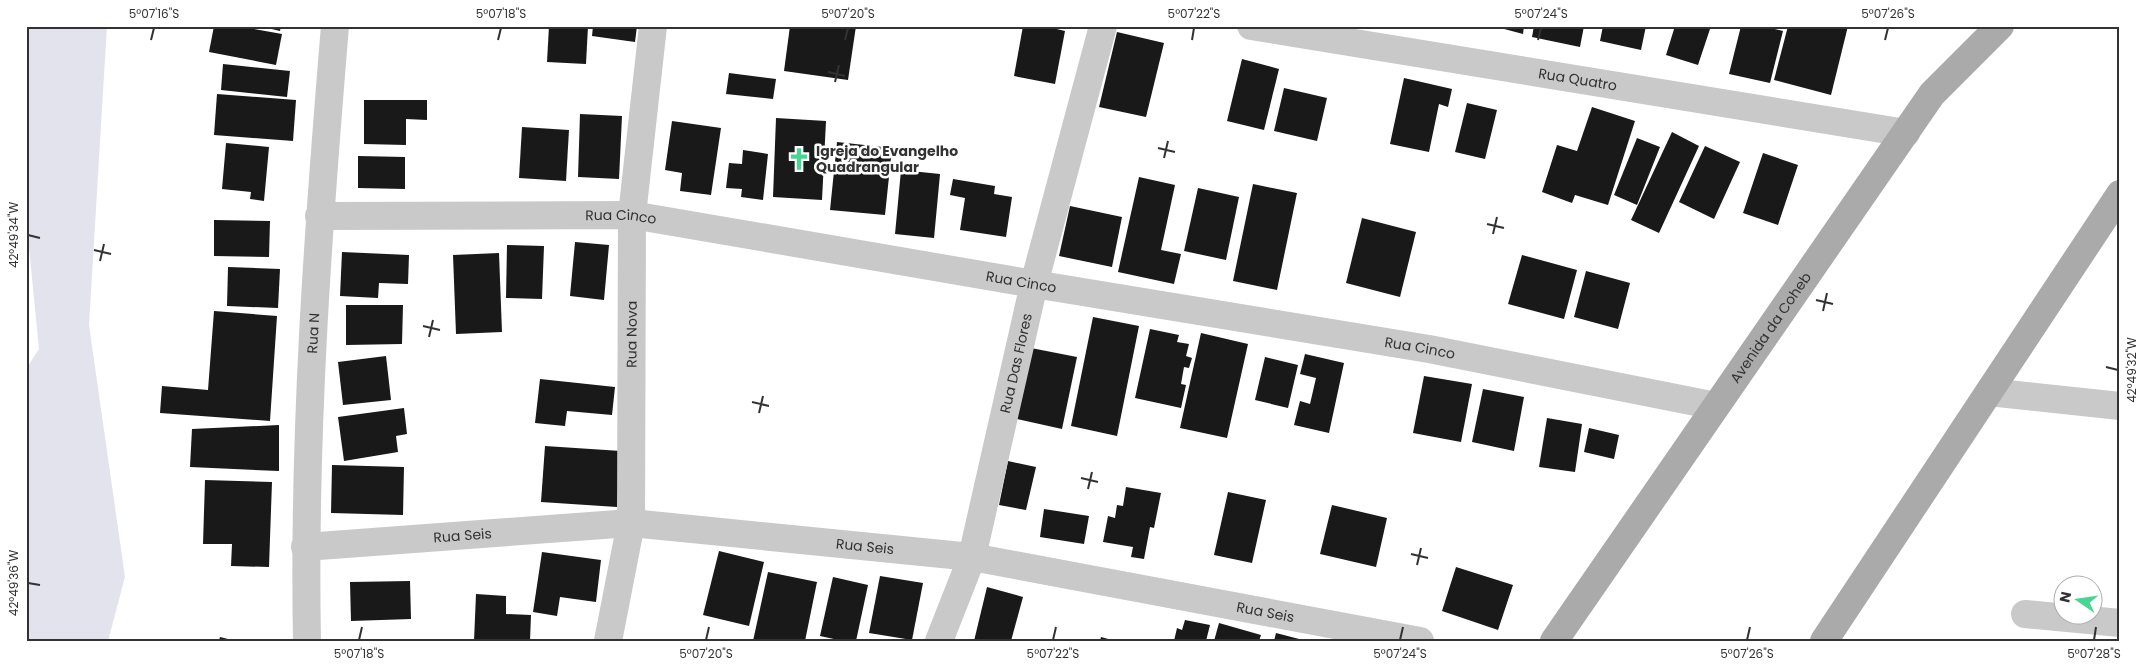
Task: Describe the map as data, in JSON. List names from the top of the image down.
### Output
{
  "streets": {
    "main road": ["Avenida da Coheb"],
    "street": [
      "Rua Quatro",
      "Rua Cinco",
      "Rua N",
      "Rua Nova",
      "Rua Das Flores",
      "Rua Seis"
    ]
  },
  "crossings": [
    ["Rua Quatro", "Avenida da Coheb"],
    ["Rua Cinco", "Avenida da Coheb"],
    ["Rua Cinco", "Rua N"],
    ["Rua Cinco", "Rua Nova"],
    ["Rua Cinco", "Rua Das Flores"],
    ["Rua N", "Rua Seis"],
    ["Rua Nova", "Rua Seis"],
    ["Rua Das Flores", "Rua Seis"]
  ],
  "places": {
    "church": ["Igreja do Evangelho Quadrangular"]
  },
  "north": "left",
  "coordinates": [
    "5°07'16\"S",
    "5°07'18\"S",
    "5°07'20\"S",
    "5°07'22\"S",
    "5°07'24\"S",
    "5°07'26\"S",
    "42°49'34\"W",
    "42°49'32\"W",
    "42°49'36\"W",
    "5°07'28\"S"
  ]
}
